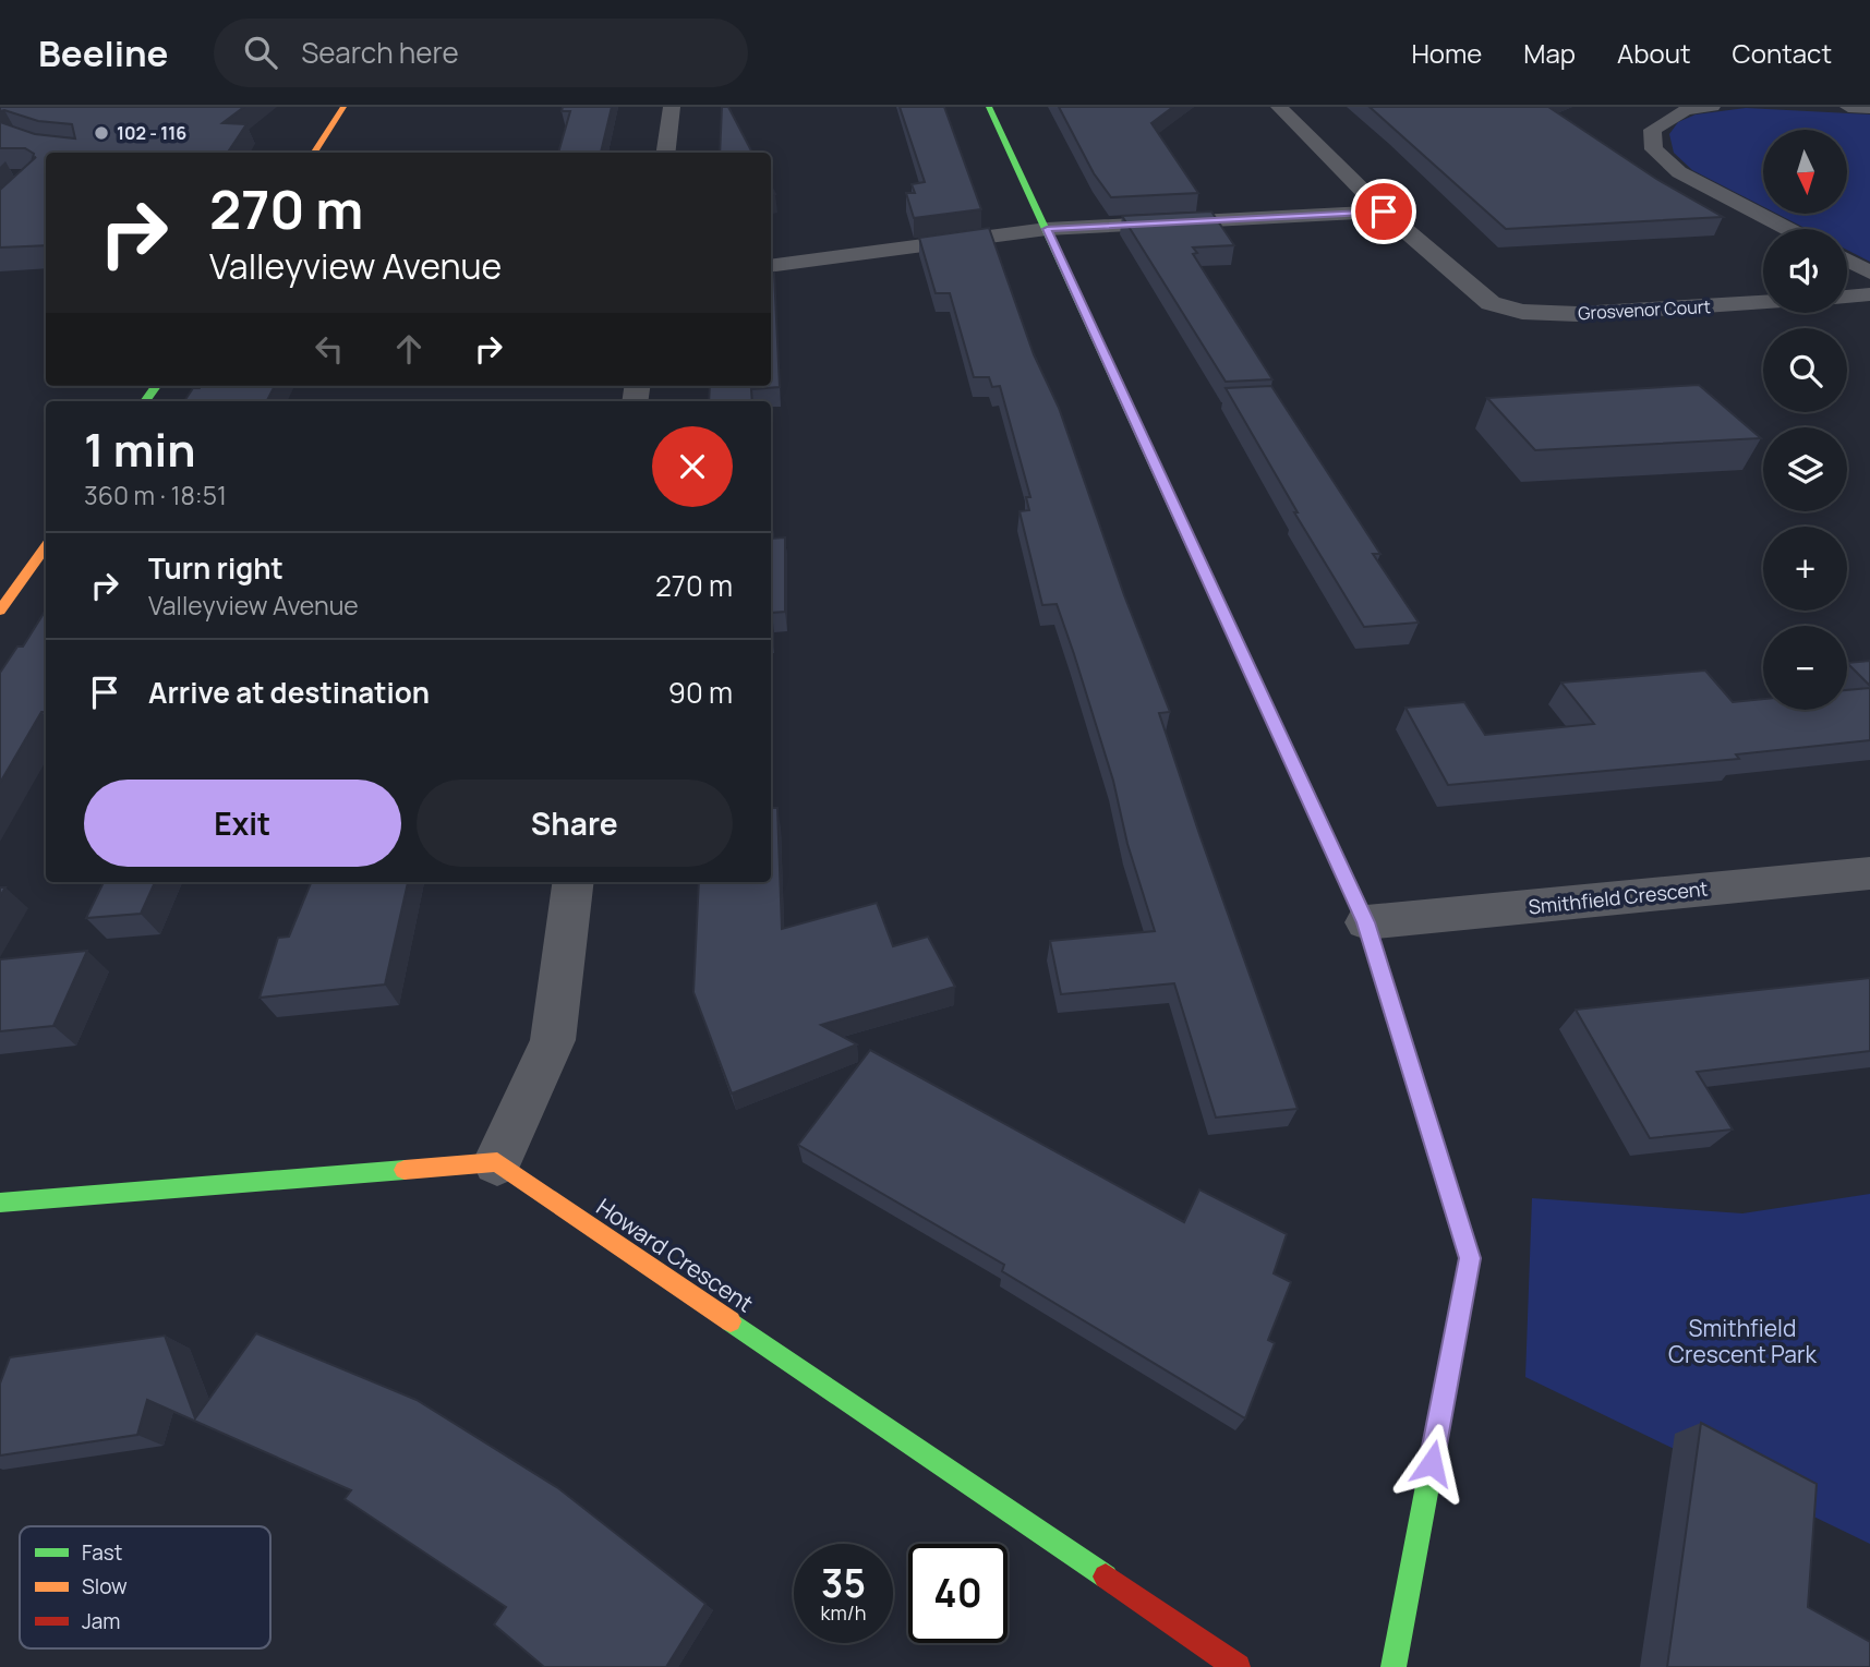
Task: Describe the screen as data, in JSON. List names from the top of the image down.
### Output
{
  "streets": {
    "street": ["Grosvenor Court", "Smithfield Crescent", "Howard Crescent"]
  },
  "parks": ["Smithfield Crescent Park"],
  "places": ["102 - 116"],
  "legend": ["Fast", "Slow", "Jam"],
  "north": "bottom",
  "page": {
    "header": "Beeline",
    "search": "Search here",
    "nav": [
      "Home",
      "Map",
      "About",
      "Contact"
    ],
    "map_buttons": ["+", "−"],
    "turn": ["270 m", "Valleyview Avenue"],
    "heading": ["1 min", "360 m · 18:51"],
    "list": [
      {
        "name": "Turn right",
        "note": "Valleyview Avenue",
        "value": "270 m"
      },
      {
        "name": "Arrive at destination",
        "value": "90 m"
      }
    ],
    "buttons": ["Exit", "Share"],
    "speed": "35 km/h",
    "limit": "40"
  }
}
